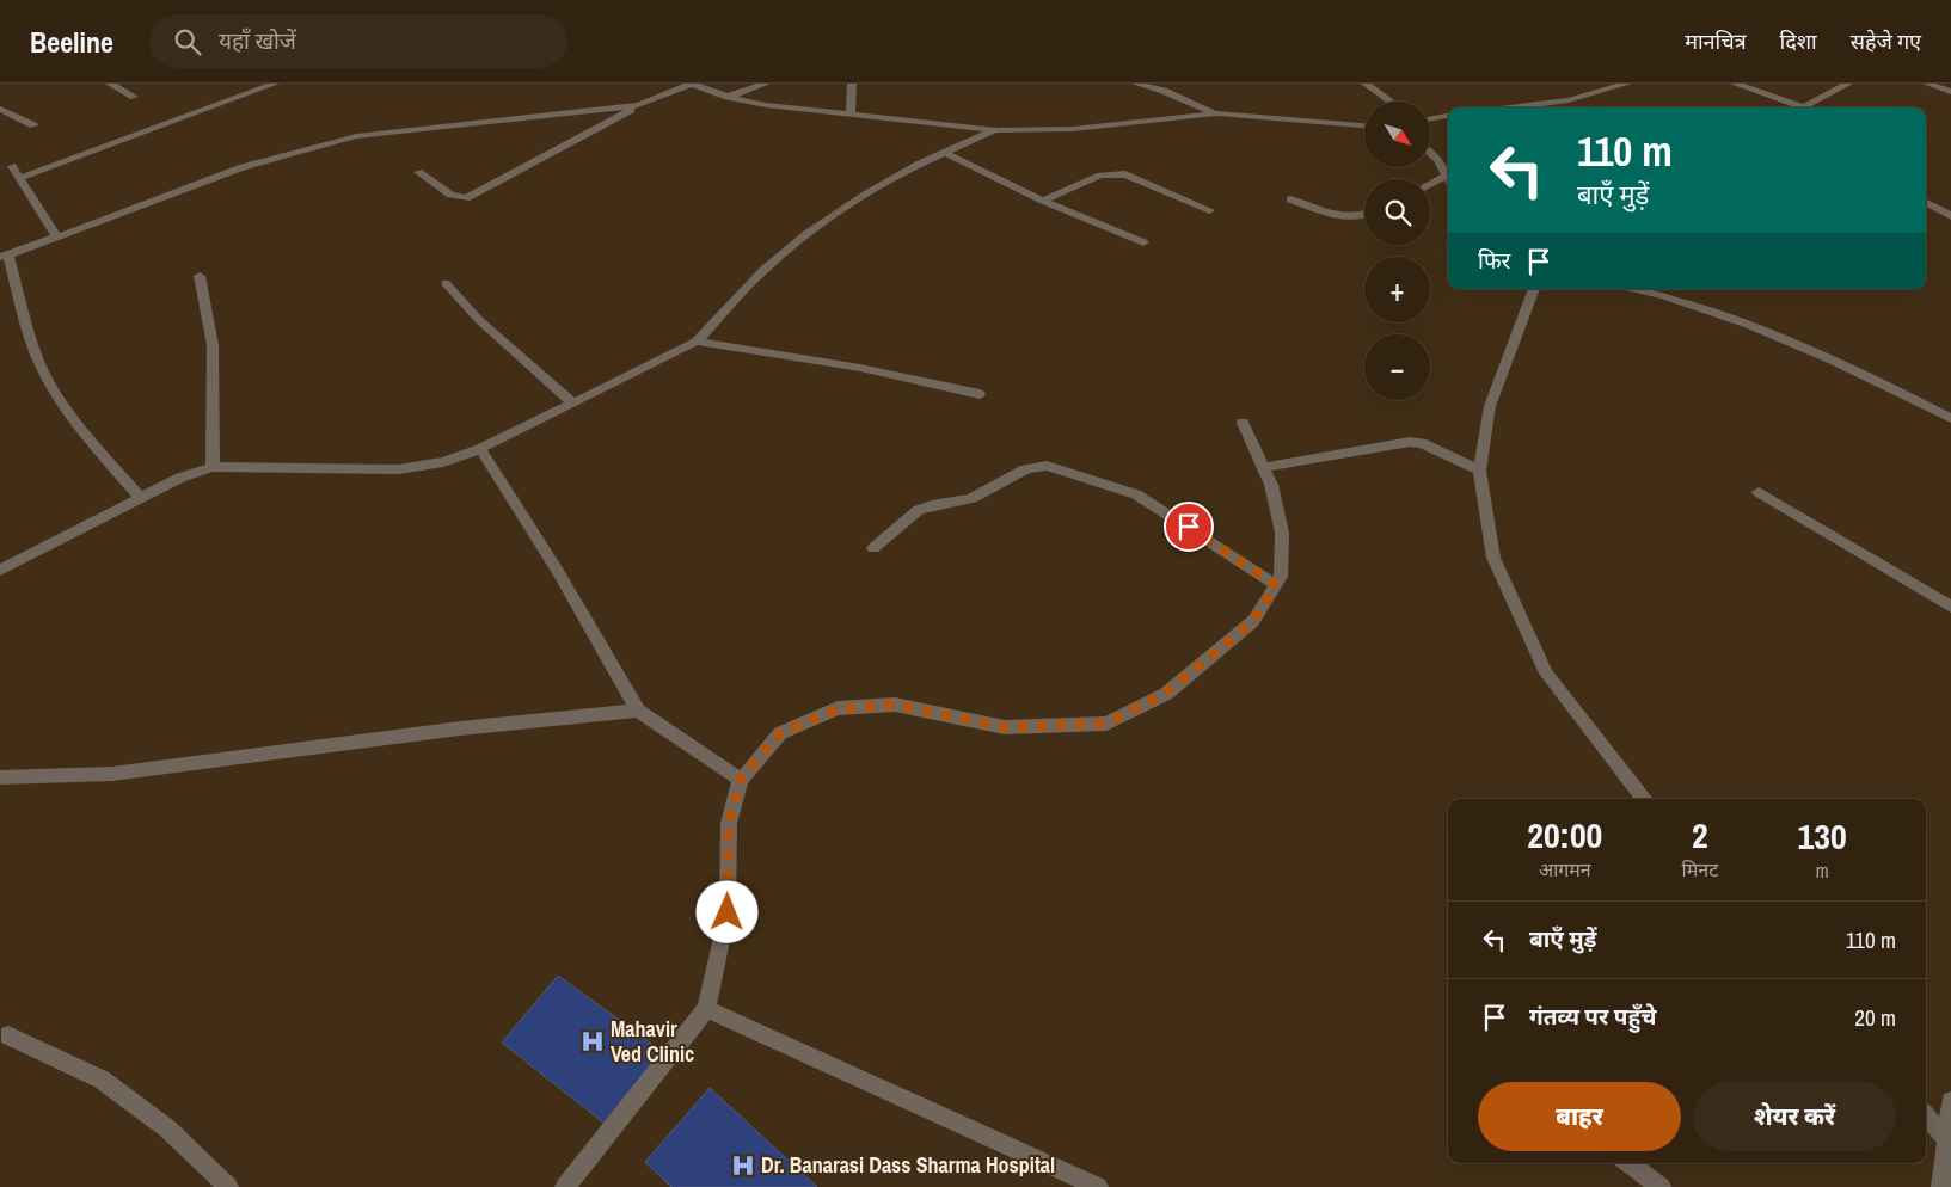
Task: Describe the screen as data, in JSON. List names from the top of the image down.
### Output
{
  "places": {
    "hospital": ["Mahavir Ved Clinic", "Dr. Banarasi Dass Sharma Hospital"]
  },
  "north": "bottom right",
  "page": {
    "header": "Beeline",
    "search": "यहाँ खोजें",
    "nav": ["मानचित्र", "दिशा", "सहेजे गए"],
    "map_buttons": ["+", "−"],
    "turn": ["110 m", "बाएँ मुड़ें"],
    "then": "फिर",
    "eta": [
      "20:00",
      "आगमन",
      "2",
      "मिनट",
      "130",
      "m"
    ],
    "list": [
      {
        "name": "बाएँ मुड़ें",
        "value": "110 m"
      },
      {
        "name": "गंतव्य पर पहुँचे",
        "value": "20 m"
      }
    ],
    "buttons": ["बाहर", "शेयर करें"]
  }
}
